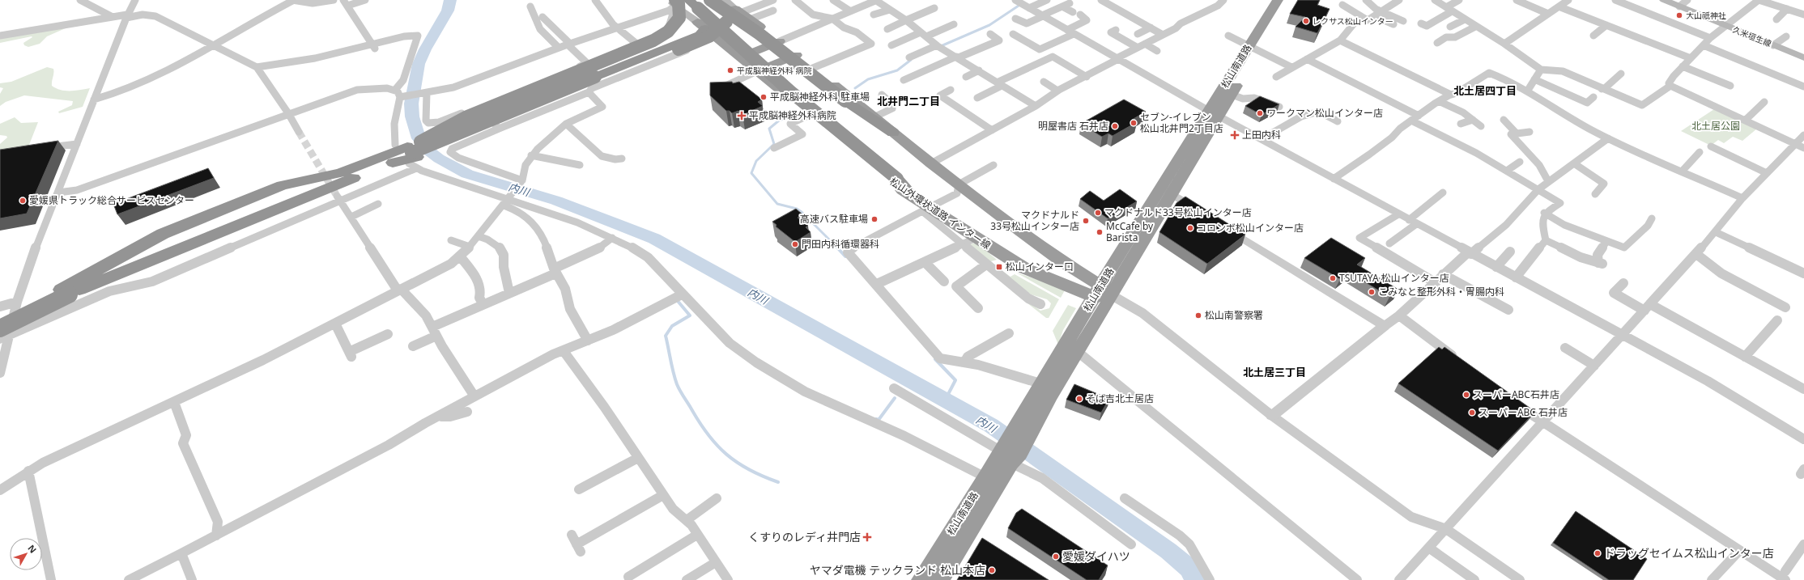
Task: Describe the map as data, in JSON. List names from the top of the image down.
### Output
{
  "streets": {
    "highway": ["松山南道路", "松山外環状道路 インター線"],
    "main road": ["久米垣生線"]
  },
  "crossings": [
    ["松山南道路", "松山外環状道路 インター線"]
  ],
  "districts": ["北土居四丁目", "北井門二丁目", "北土居三丁目"],
  "water": ["内川"],
  "parks": ["北土居公園"],
  "places": {
    "other": [
      "大山祇神社",
      "レクサス松山インター",
      "平成脳神経外科 病院",
      "平成脳神経外科 駐車場",
      "ワークマン松山インター店",
      "セブン-イレブン 松山北井門2丁目店",
      "明屋書店 石井店",
      "愛媛県トラック総合サービスセンター",
      "マクドナルド33号松山インター店",
      "高速バス駐車場",
      "マクドナルド 33号松山インター店",
      "コロンボ松山インター店",
      "McCafe by Barista",
      "門田内科循環器科",
      "TSUTAYA 松山インター店",
      "こみなと整形外科・胃腸内科",
      "松山南警察署",
      "スーパーABC石井店",
      "そば吉北土居店",
      "スーパーABC 石井店",
      "ドラッグセイムス松山インター店",
      "愛媛ダイハツ",
      "ヤマダ電機 テックランド 松山本店"
    ],
    "health": ["平成脳神経外科病院", "上田内科", "くすりのレディ井門店"],
    "transit": ["松山インター口"]
  },
  "north": "top right"
}
